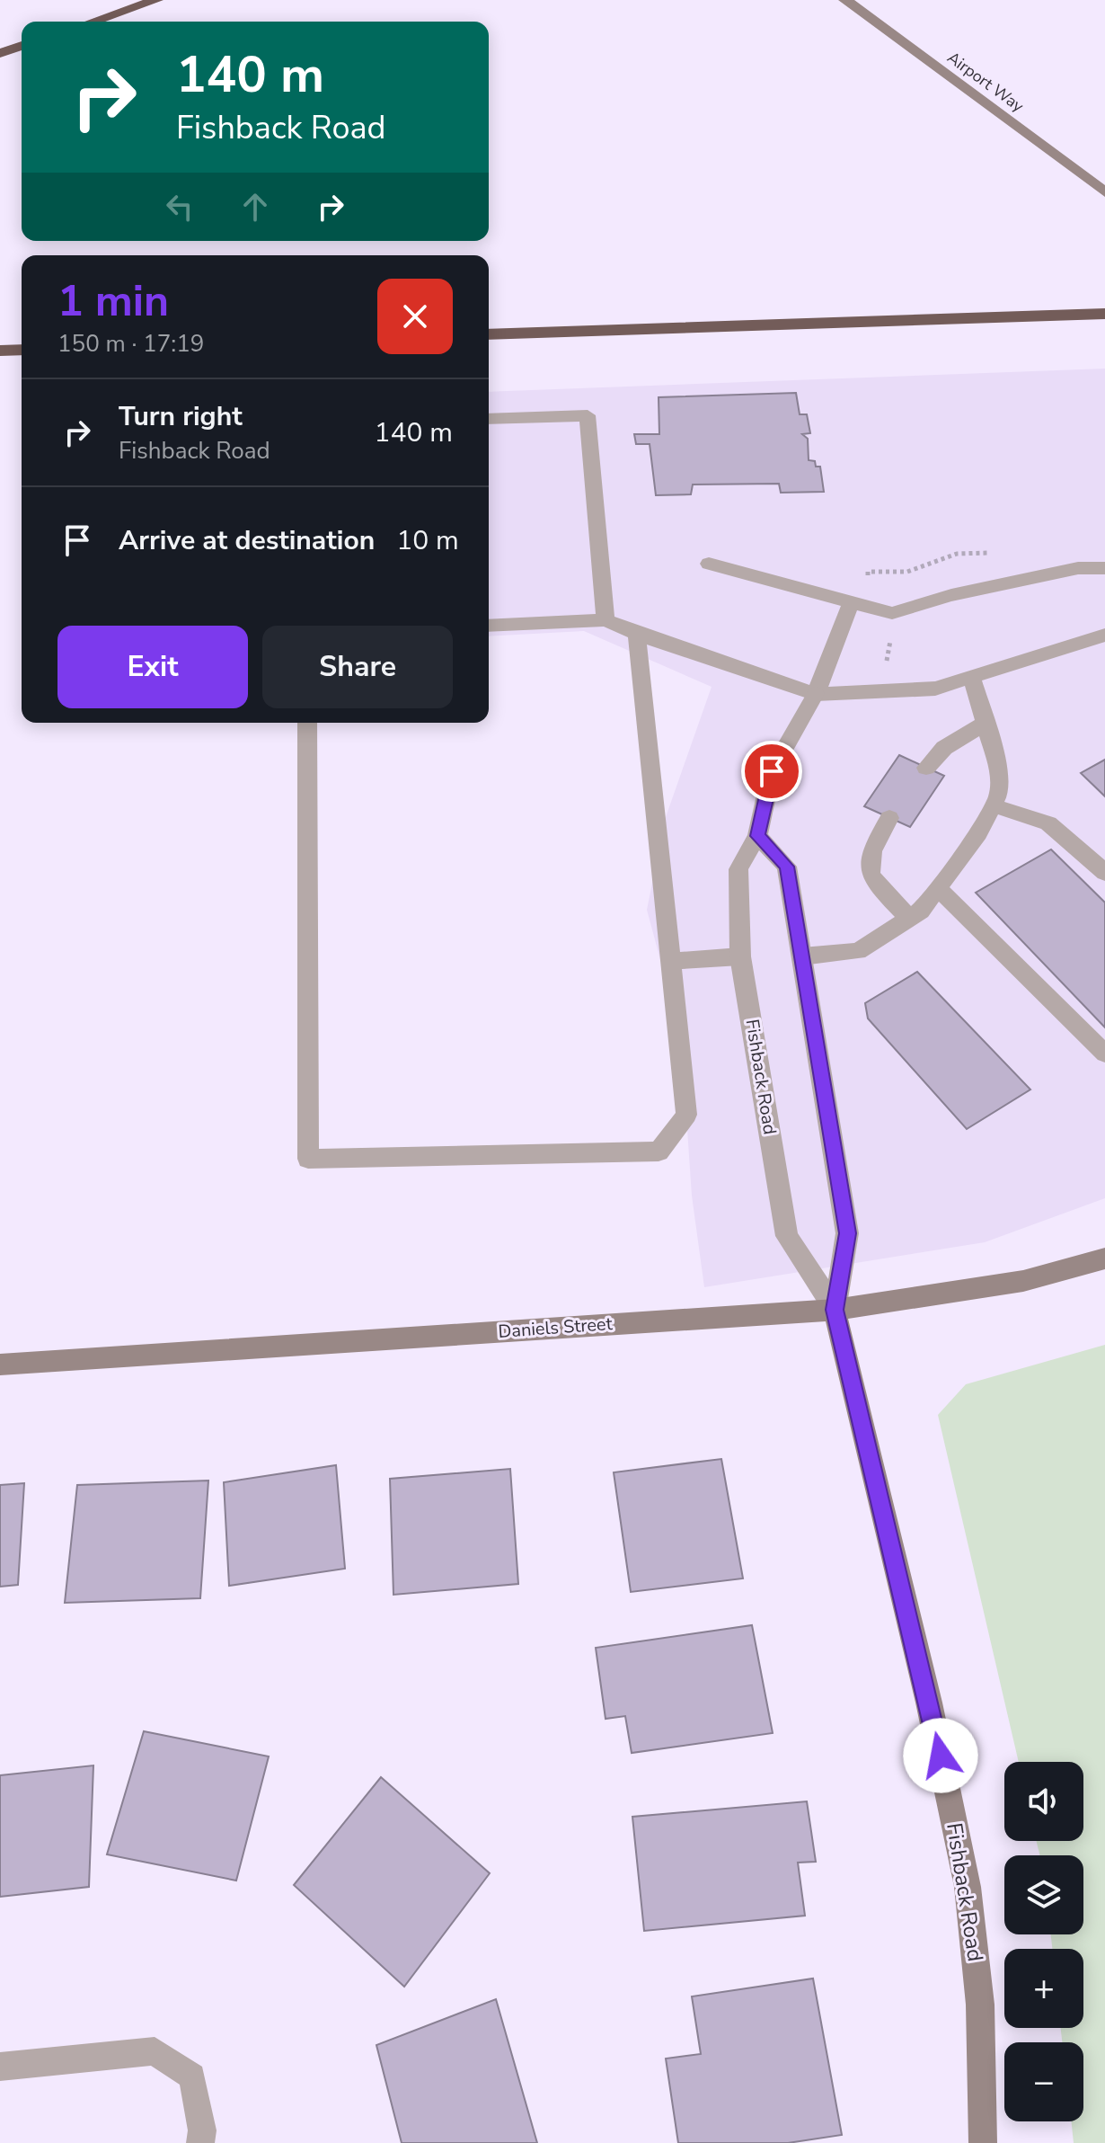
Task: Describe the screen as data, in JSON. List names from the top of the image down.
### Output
{
  "streets": {
    "street": ["Airport Way", "Fishback Road", "Daniels Street"]
  },
  "crossings": [
    ["Fishback Road", "Daniels Street"]
  ],
  "page": {
    "turn": ["140 m", "Fishback Road"],
    "heading": ["1 min", "150 m · 17:19"],
    "list": [
      {
        "name": "Turn right",
        "note": "Fishback Road",
        "value": "140 m"
      },
      {
        "name": "Arrive at destination",
        "value": "10 m"
      }
    ],
    "buttons": ["Exit", "Share"],
    "map_buttons": ["+", "−"]
  }
}
